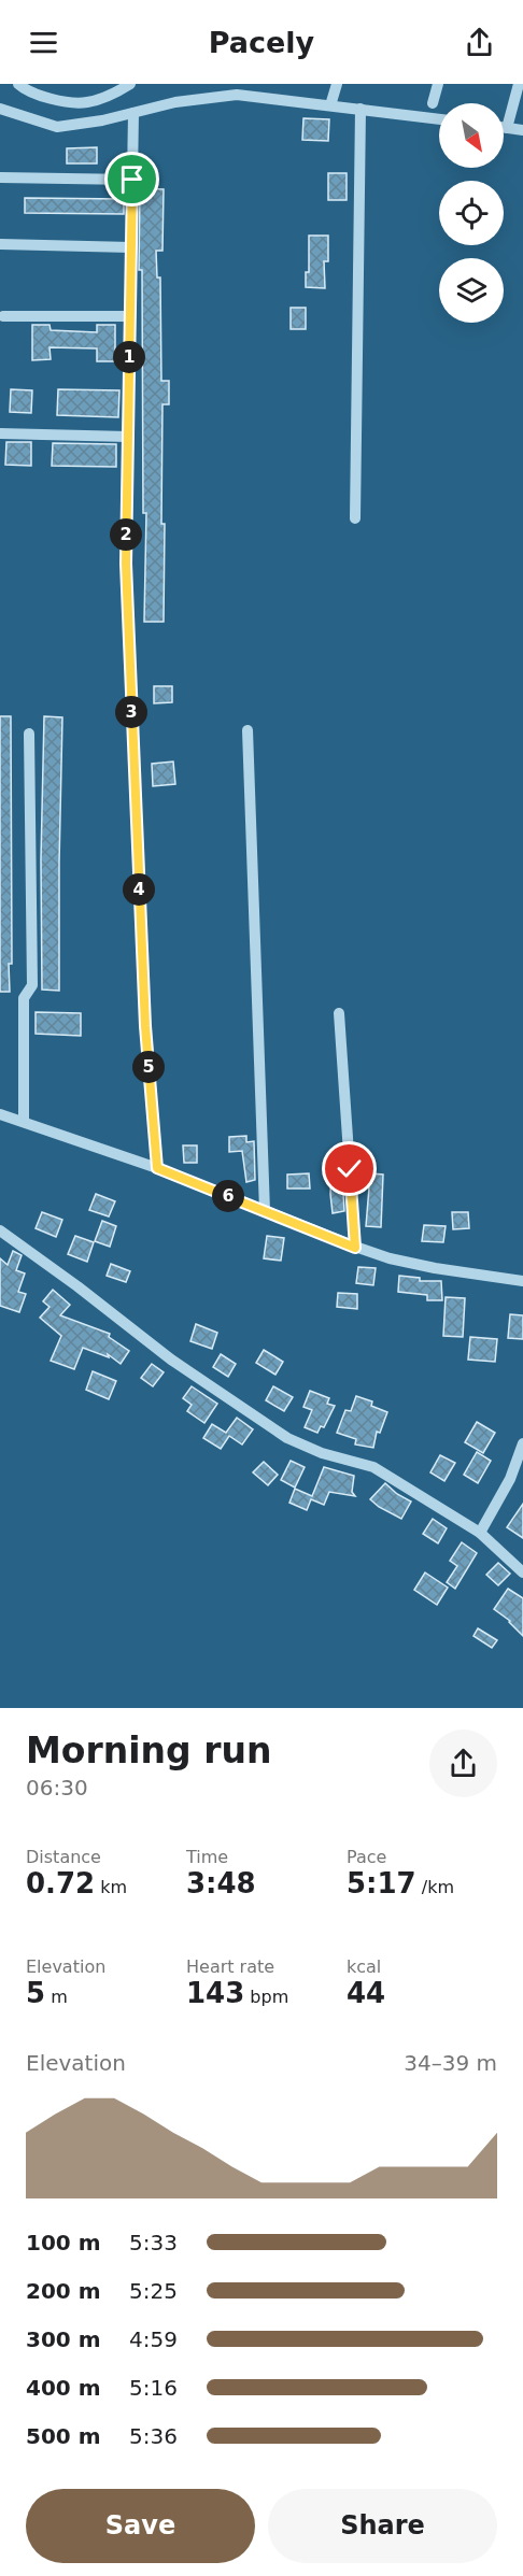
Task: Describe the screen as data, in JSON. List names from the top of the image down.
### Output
{
  "north": "bottom right",
  "page": {
    "header": "Pacely",
    "pins": [
      "1",
      "2",
      "3",
      "4",
      "5",
      "6"
    ],
    "heading": ["Morning run", "06:30"],
    "stats": [
      ["Distance", "0.72 km"],
      ["Time", "3:48"],
      ["Pace", "5:17 /km"],
      ["Elevation", "5 m"],
      ["Heart rate", "143 bpm"],
      ["kcal", "44"]
    ],
    "chart": ["Elevation", "34–39 m"],
    "list": [
      {
        "name": "100 m",
        "note": "5:33"
      },
      {
        "name": "200 m",
        "note": "5:25"
      },
      {
        "name": "300 m",
        "note": "4:59"
      },
      {
        "name": "400 m",
        "note": "5:16"
      },
      {
        "name": "500 m",
        "note": "5:36"
      }
    ],
    "buttons": ["Save", "Share"]
  }
}
